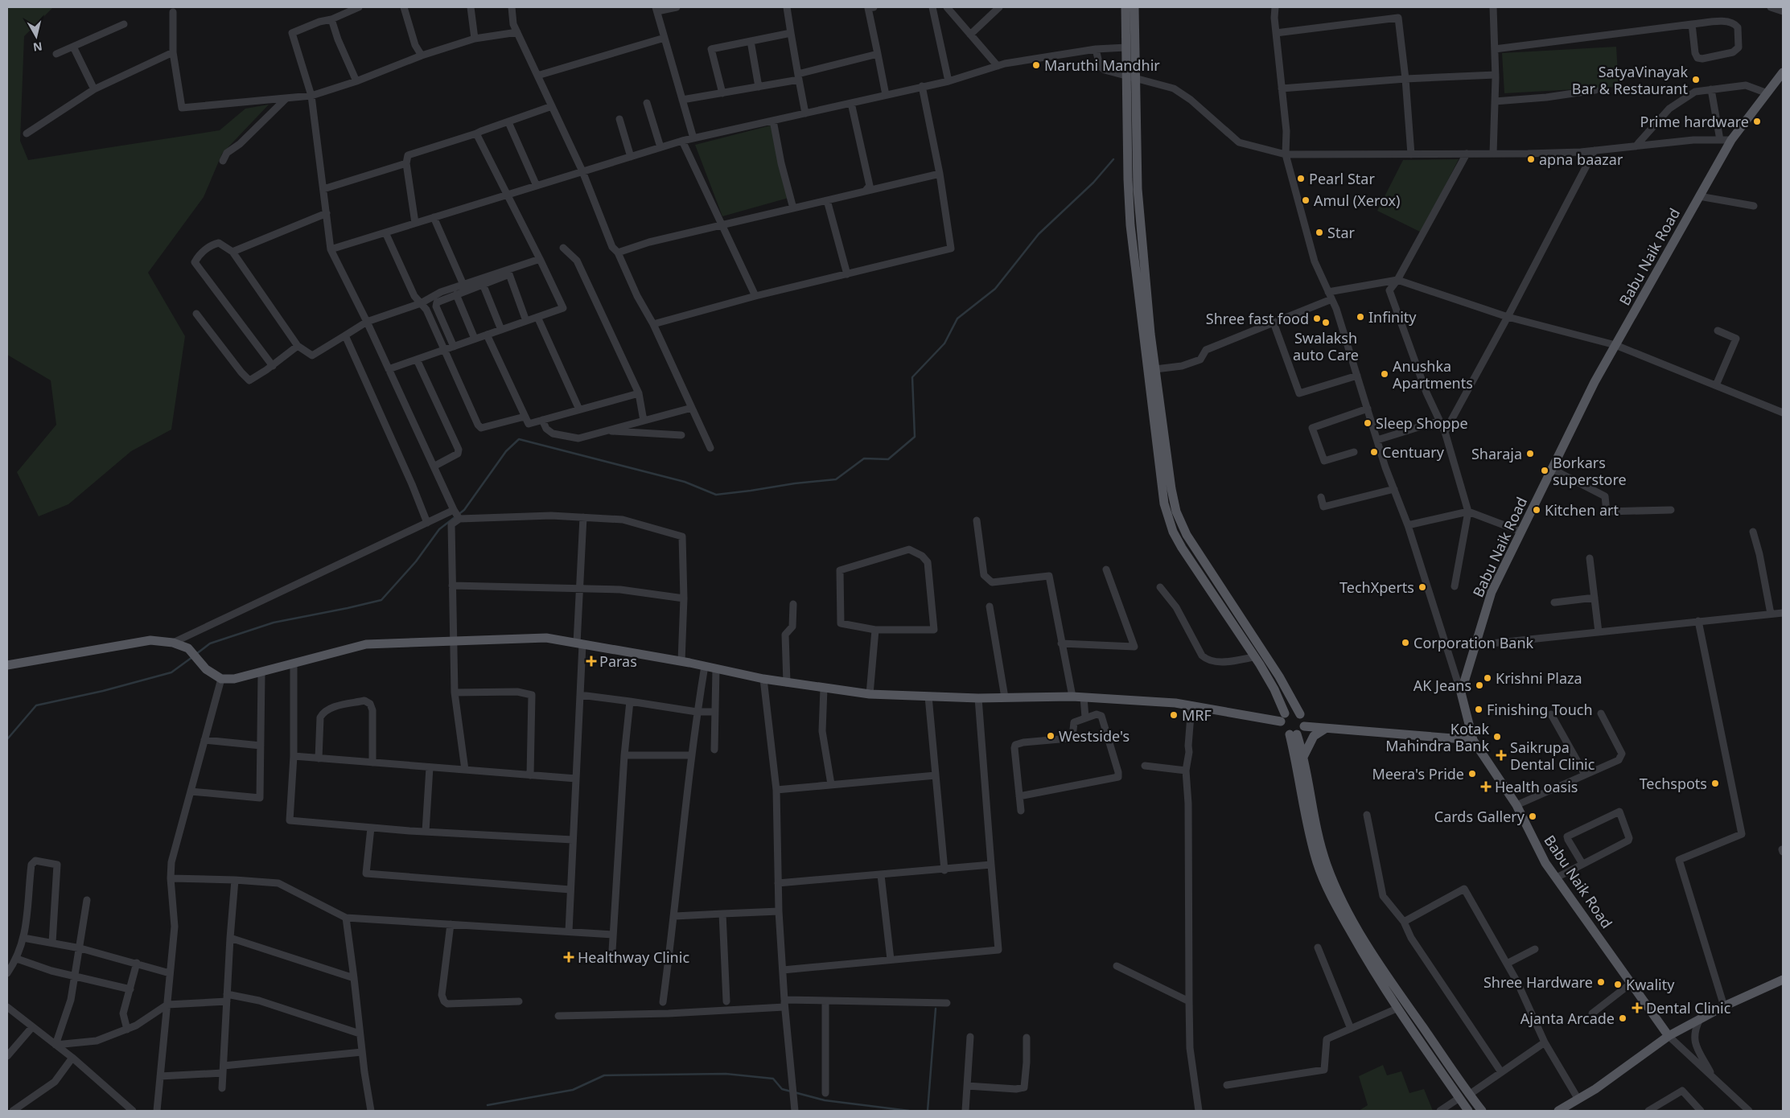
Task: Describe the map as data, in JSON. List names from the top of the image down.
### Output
{
  "streets": {
    "main road": ["Babu Naik Road"]
  },
  "places": {
    "other": [
      "Maruthi Mandhir",
      "SatyaVinayak Bar & Restaurant",
      "Prime hardware",
      "apna baazar",
      "Pearl Star",
      "Amul (Xerox)",
      "Star",
      "Infinity",
      "Shree fast food",
      "Swalaksh auto Care",
      "Anushka Apartments",
      "Sleep Shoppe",
      "Centuary",
      "Sharaja",
      "Borkars superstore",
      "Kitchen art",
      "TechXperts",
      "Corporation Bank",
      "Krishni Plaza",
      "AK Jeans",
      "Finishing Touch",
      "MRF",
      "Westside's",
      "Kotak Mahindra Bank",
      "Meera's Pride",
      "Techspots",
      "Cards Gallery",
      "Shree Hardware",
      "Kwality",
      "Ajanta Arcade"
    ],
    "health": [
      "Paras",
      "Saikrupa Dental Clinic",
      "Health oasis",
      "Healthway Clinic",
      "Dental Clinic"
    ]
  },
  "north": "bottom"
}
